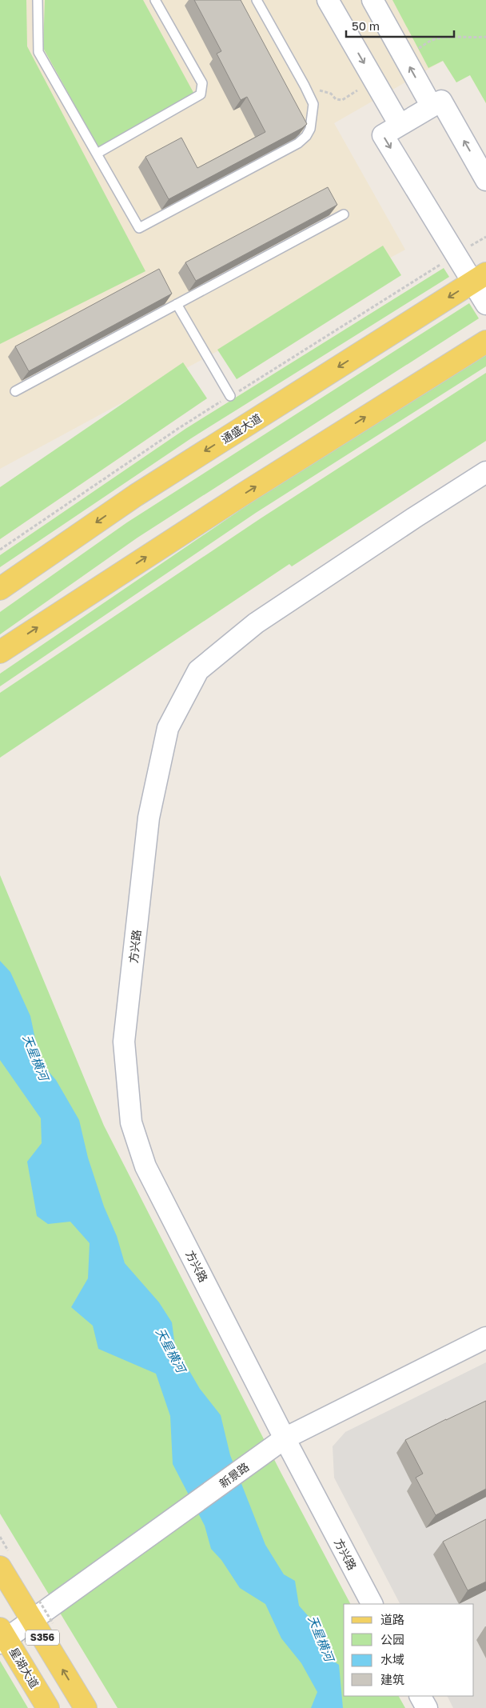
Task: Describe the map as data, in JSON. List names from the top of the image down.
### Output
{
  "streets": {
    "main road": ["通盛大道", "S356", "星湖大道"],
    "street": ["方兴路", "新景路"]
  },
  "crossings": [
    ["方兴路", "新景路"],
    ["新景路", "S356"],
    ["新景路", "星湖大道"]
  ],
  "water": ["天星横河"],
  "legend": [
    "道路",
    "公园",
    "水域",
    "建筑"
  ],
  "scale_bar": "50 m"
}
